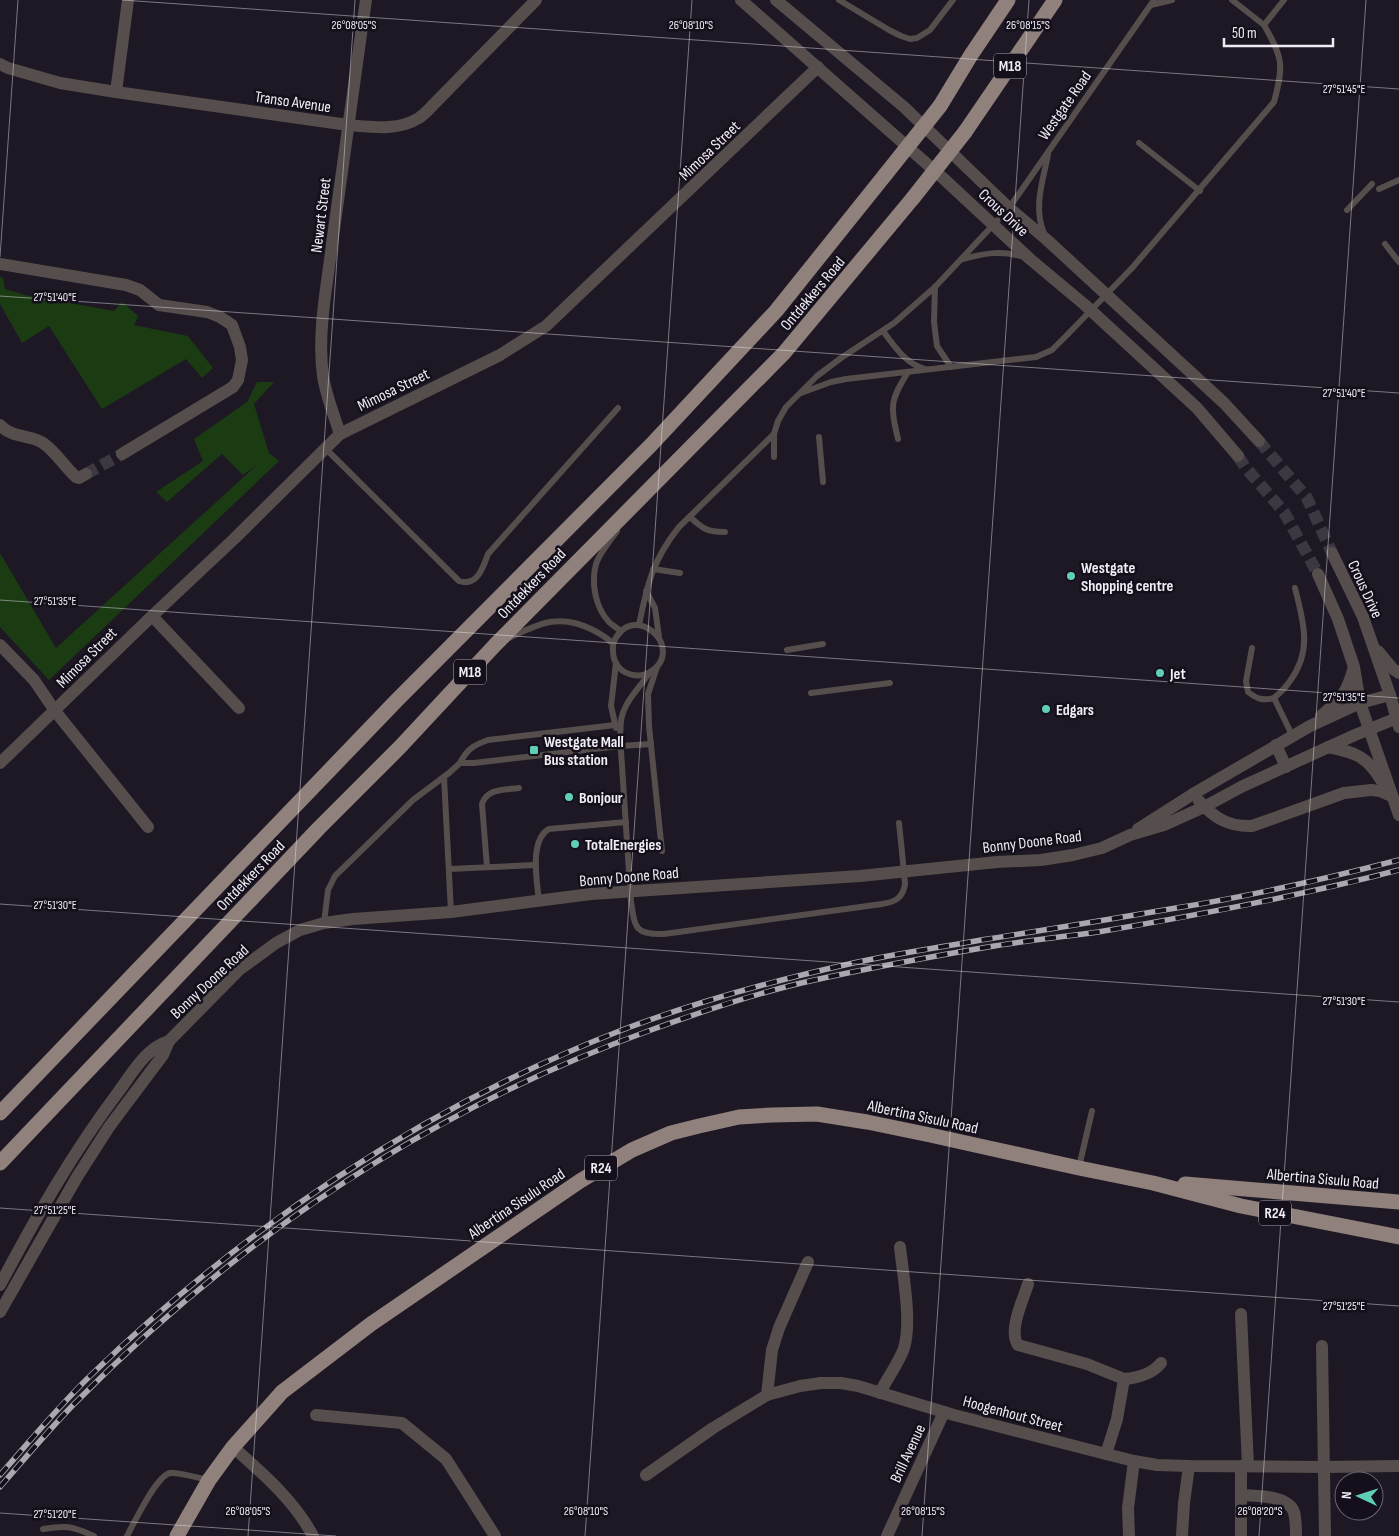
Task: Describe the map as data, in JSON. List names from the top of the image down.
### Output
{
  "streets": {
    "main road": [
      "M18",
      "Ontdekkers Road",
      "Albertina Sisulu Road",
      "R24"
    ],
    "street": [
      "Transo Avenue",
      "Mimosa Street",
      "Crous Drive",
      "Newart Street",
      "Bonny Doone Road",
      "Hoogenhout Street",
      "Brill Avenue"
    ],
    "lane": ["Westgate Road"]
  },
  "crossings": [
    ["Transo Avenue", "Newart Street"],
    ["Westgate Road", "Crous Drive"],
    ["Mimosa Street", "Crous Drive"],
    ["Mimosa Street", "Newart Street"],
    ["Crous Drive", "Bonny Doone Road"],
    ["Hoogenhout Street", "Brill Avenue"]
  ],
  "places": {
    "other": [
      "Westgate Shopping centre",
      "Jet",
      "Edgars",
      "Bonjour",
      "TotalEnergies"
    ],
    "transit": ["Westgate Mall Bus station"]
  },
  "scale_bar": "50 m",
  "north": "left",
  "coordinates": [
    "26°08'05\"S",
    "26°08'10\"S",
    "26°08'15\"S",
    "27°51'45\"E",
    "27°51'40\"E",
    "27°51'35\"E",
    "27°51'30\"E",
    "27°51'25\"E",
    "26°08'20\"S",
    "27°51'20\"E"
  ]
}
